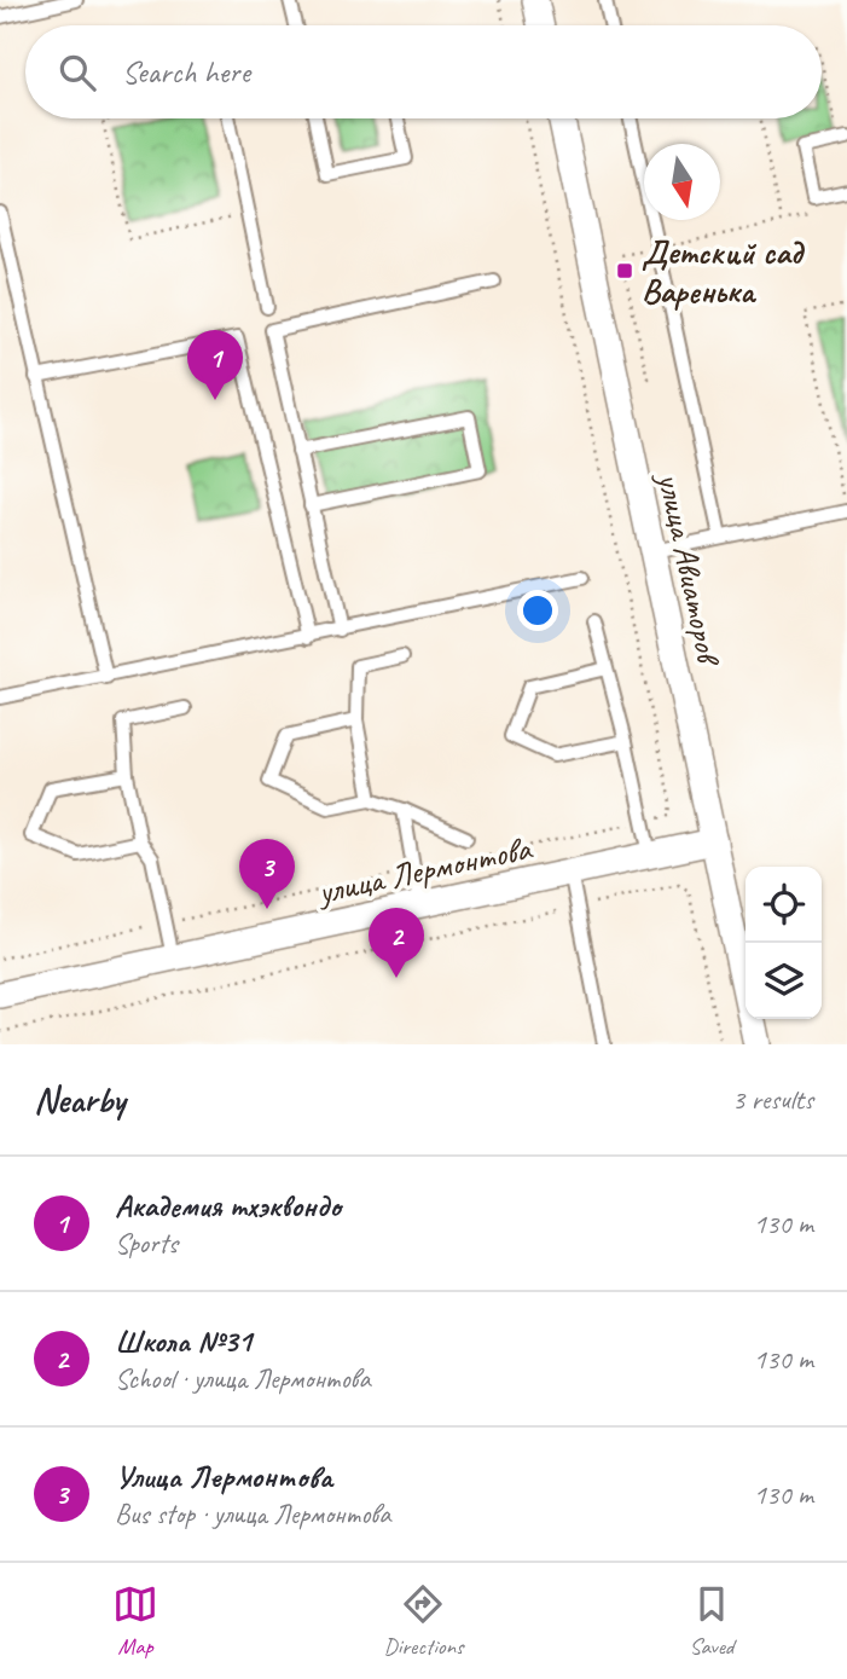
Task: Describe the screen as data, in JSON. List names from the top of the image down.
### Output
{
  "streets": {
    "street": ["улица Авиаторов", "улица Лермонтова"]
  },
  "crossings": [
    ["улица Авиаторов", "улица Лермонтова"]
  ],
  "places": {
    "transit": ["Детский сад Варенька"]
  },
  "north": "bottom",
  "page": {
    "search": "Search here",
    "pins": ["1", "3", "2"],
    "heading": ["Nearby", "3 results"],
    "list": [
      {
        "mark": "1",
        "name": "Академия тхэквондо",
        "note": "Sports",
        "value": "130 m"
      },
      {
        "mark": "2",
        "name": "Школа №31",
        "note": "School · улица Лермонтова",
        "value": "130 m"
      },
      {
        "mark": "3",
        "name": "Улица Лермонтова",
        "note": "Bus stop · улица Лермонтова",
        "value": "130 m"
      }
    ],
    "nav": ["Map", "Directions", "Saved"]
  }
}
